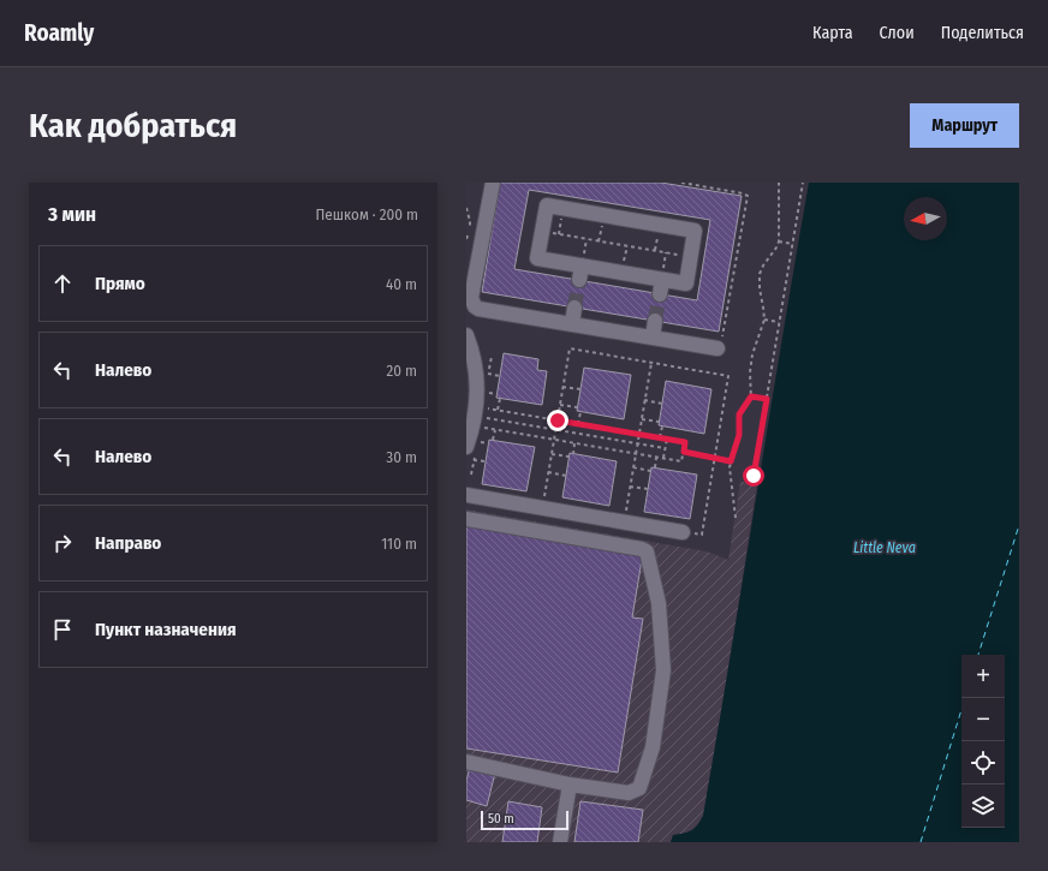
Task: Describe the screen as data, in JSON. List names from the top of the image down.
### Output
{
  "water": ["Little Neva"],
  "scale_bar": "50 m",
  "north": "left",
  "page": {
    "header": "Roamly",
    "nav": ["Карта", "Слои", "Поделиться"],
    "buttons": "Маршрут",
    "title": "Как добраться",
    "heading": ["3 мин", "Пешком · 200 m"],
    "list": [
      ["Прямо", "40 m"],
      ["Налево", "20 m"],
      ["Налево", "30 m"],
      ["Направо", "110 m"],
      "Пункт назначения"
    ],
    "map_buttons": ["+", "−"],
    "scale": "50 m"
  }
}
